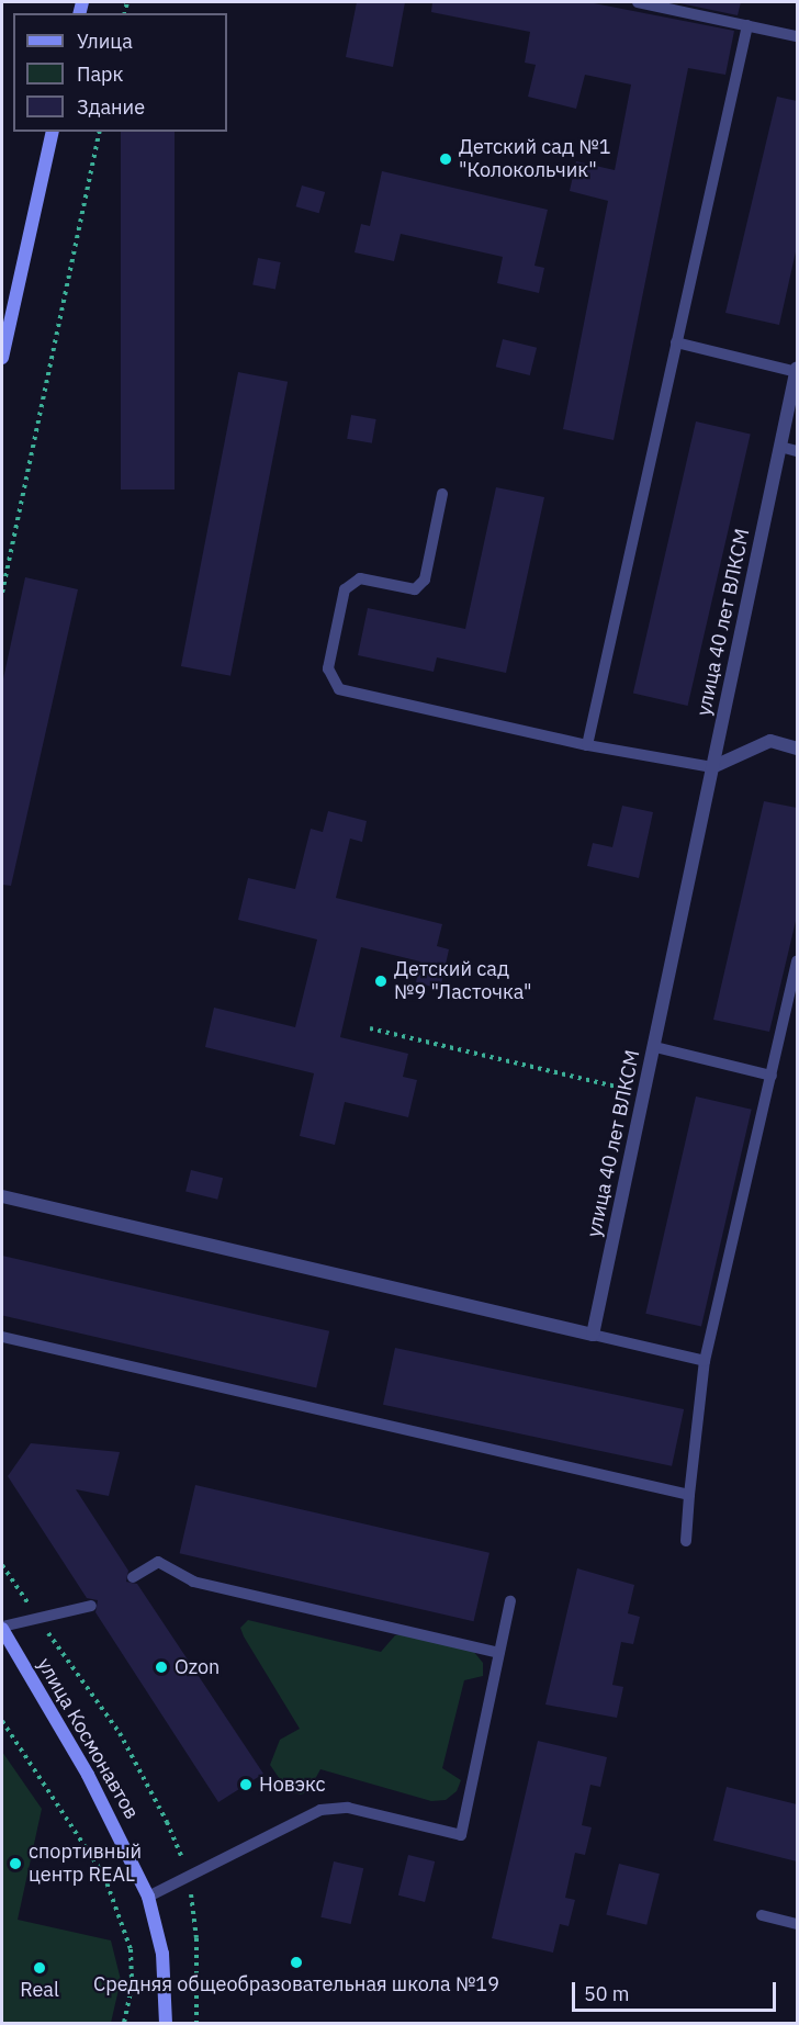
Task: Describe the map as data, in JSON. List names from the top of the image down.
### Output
{
  "streets": {
    "street": ["улица 40 лет ВЛКСМ", "улица Космонавтов"]
  },
  "places": [
    "Детский сад №1 \"Колокольчик\"",
    "Детский сад №9 \"Ласточка\"",
    "Ozon",
    "Новэкс",
    "спортивный центр REAL",
    "Средняя общеобразовательная школа №19",
    "Real"
  ],
  "legend": ["Улица", "Парк", "Здание"],
  "scale_bar": "50 m"
}
